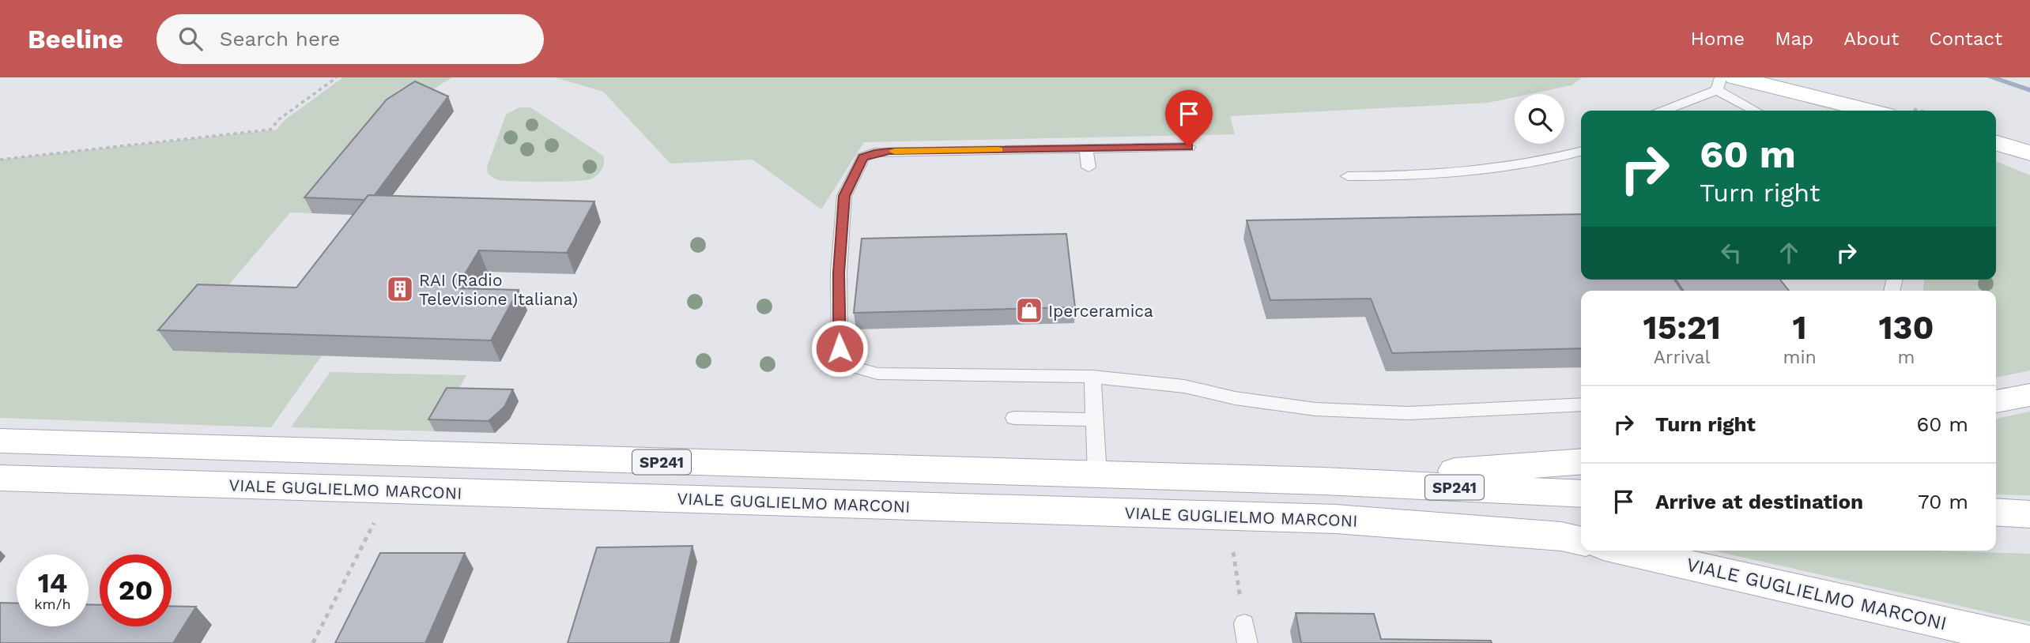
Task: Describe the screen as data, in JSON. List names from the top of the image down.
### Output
{
  "streets": {
    "main road": ["SP241", "VIALE GUGLIELMO MARCONI"]
  },
  "places": {
    "building": ["RAI (Radio Televisione Italiana)"],
    "shop": ["Iperceramica"]
  },
  "page": {
    "header": "Beeline",
    "search": "Search here",
    "nav": [
      "Home",
      "Map",
      "About",
      "Contact"
    ],
    "turn": ["60 m", "Turn right"],
    "eta": [
      "15:21",
      "Arrival",
      "1",
      "min",
      "130",
      "m"
    ],
    "list": [
      {
        "name": "Turn right",
        "value": "60 m"
      },
      {
        "name": "Arrive at destination",
        "value": "70 m"
      }
    ],
    "speed": "14 km/h",
    "limit": "20"
  }
}
